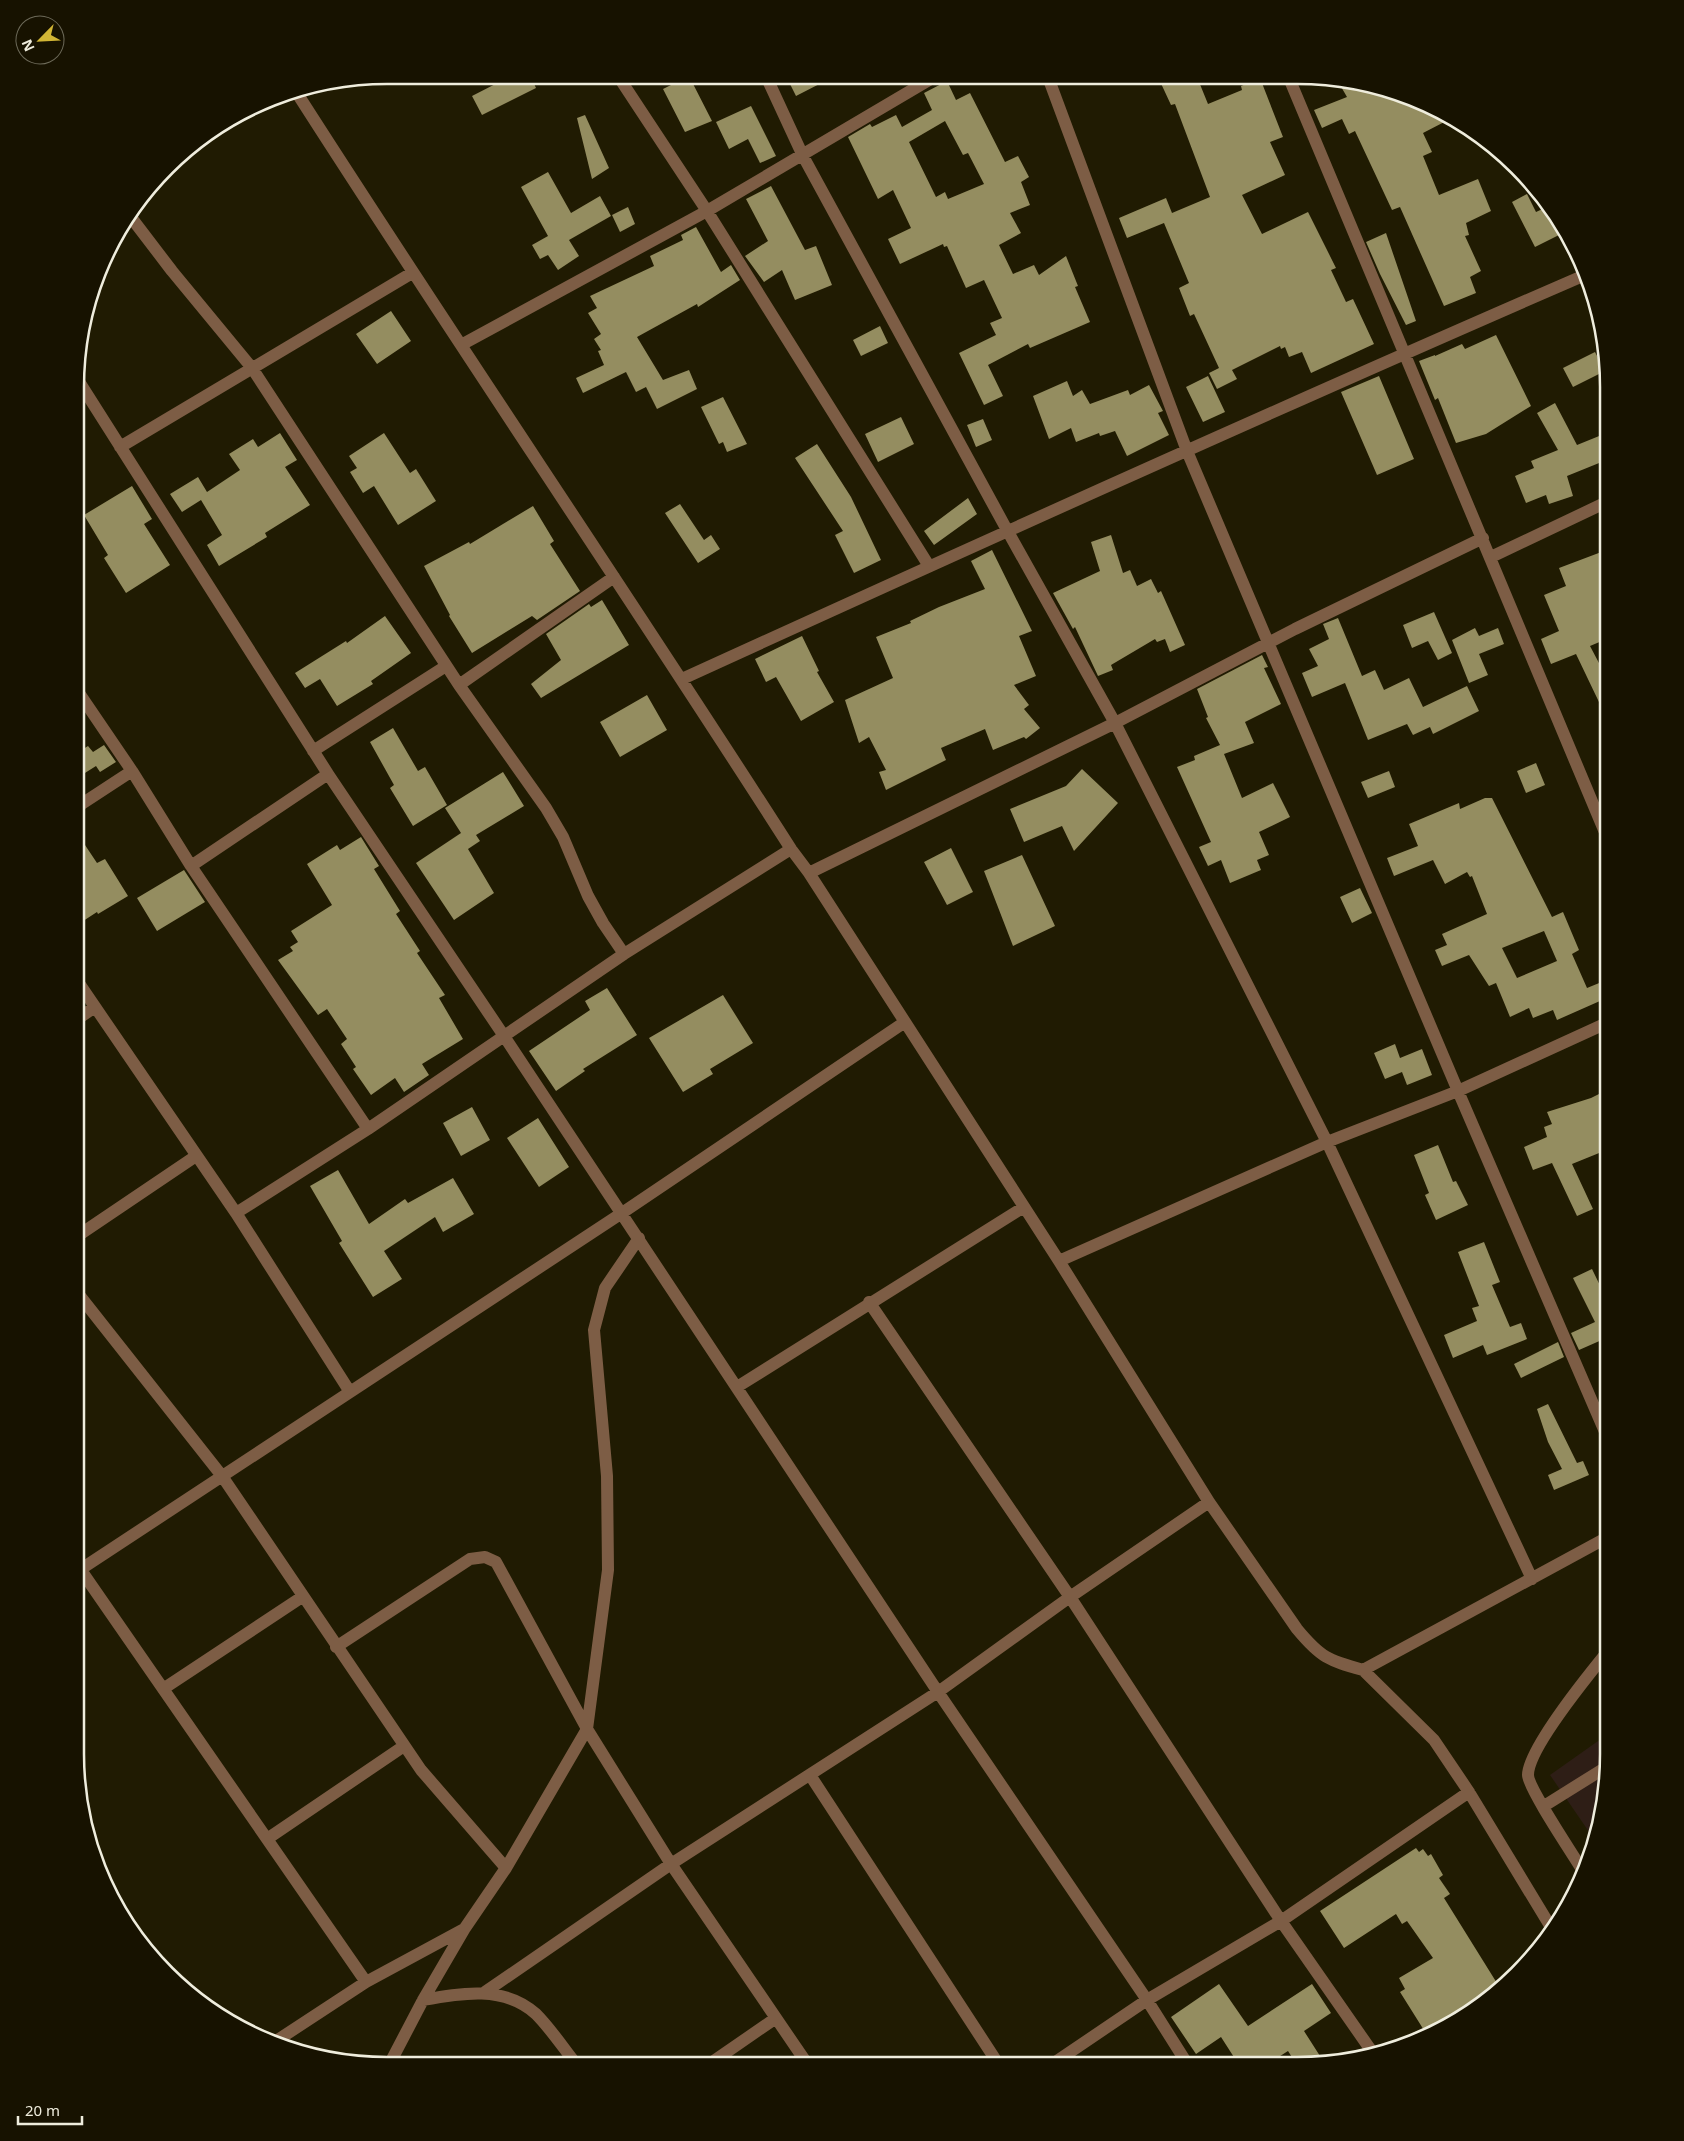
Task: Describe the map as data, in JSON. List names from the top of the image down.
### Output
{
  "scale_bar": "20 m",
  "north": "bottom left"
}
